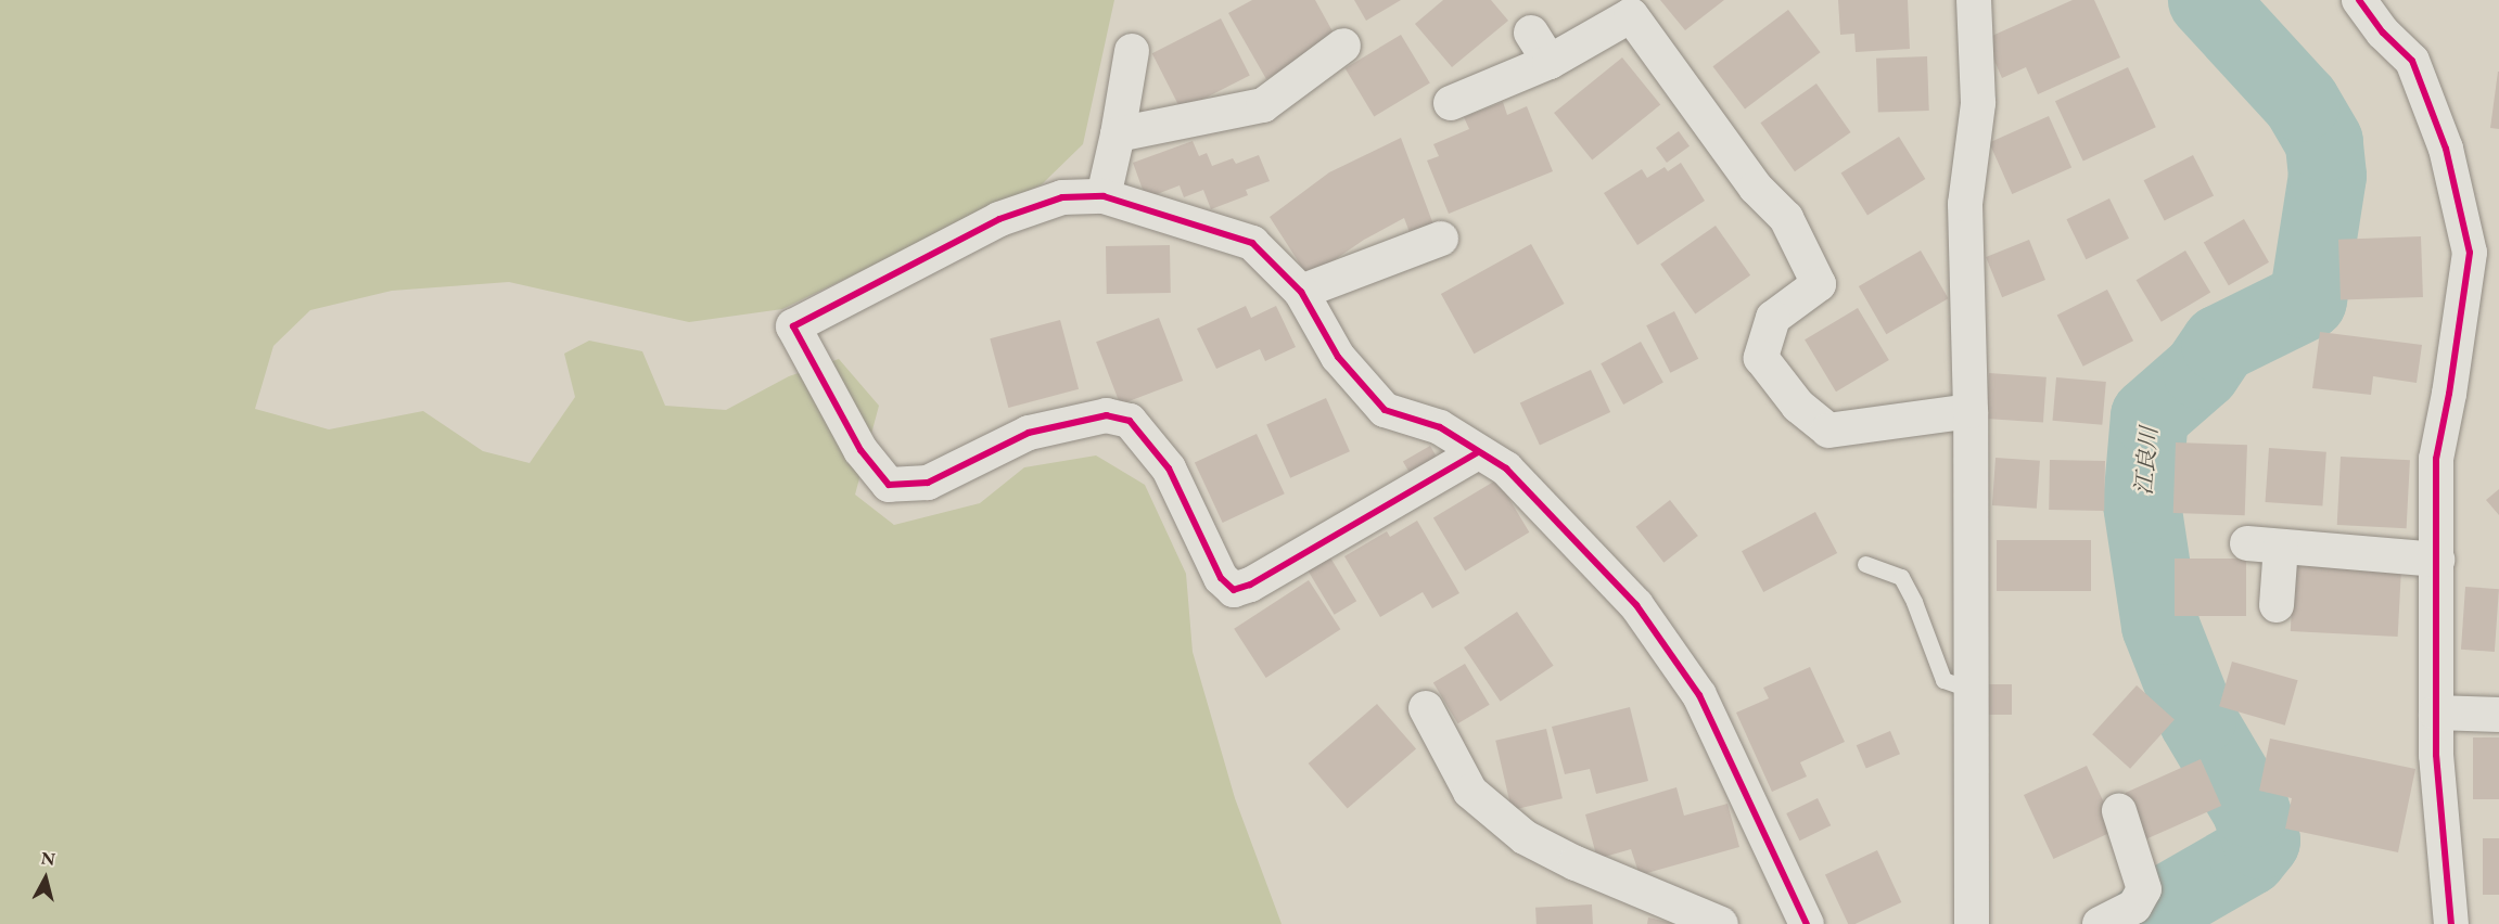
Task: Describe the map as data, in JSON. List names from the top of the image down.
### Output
{
  "water": ["江良川"],
  "north": "top"
}
